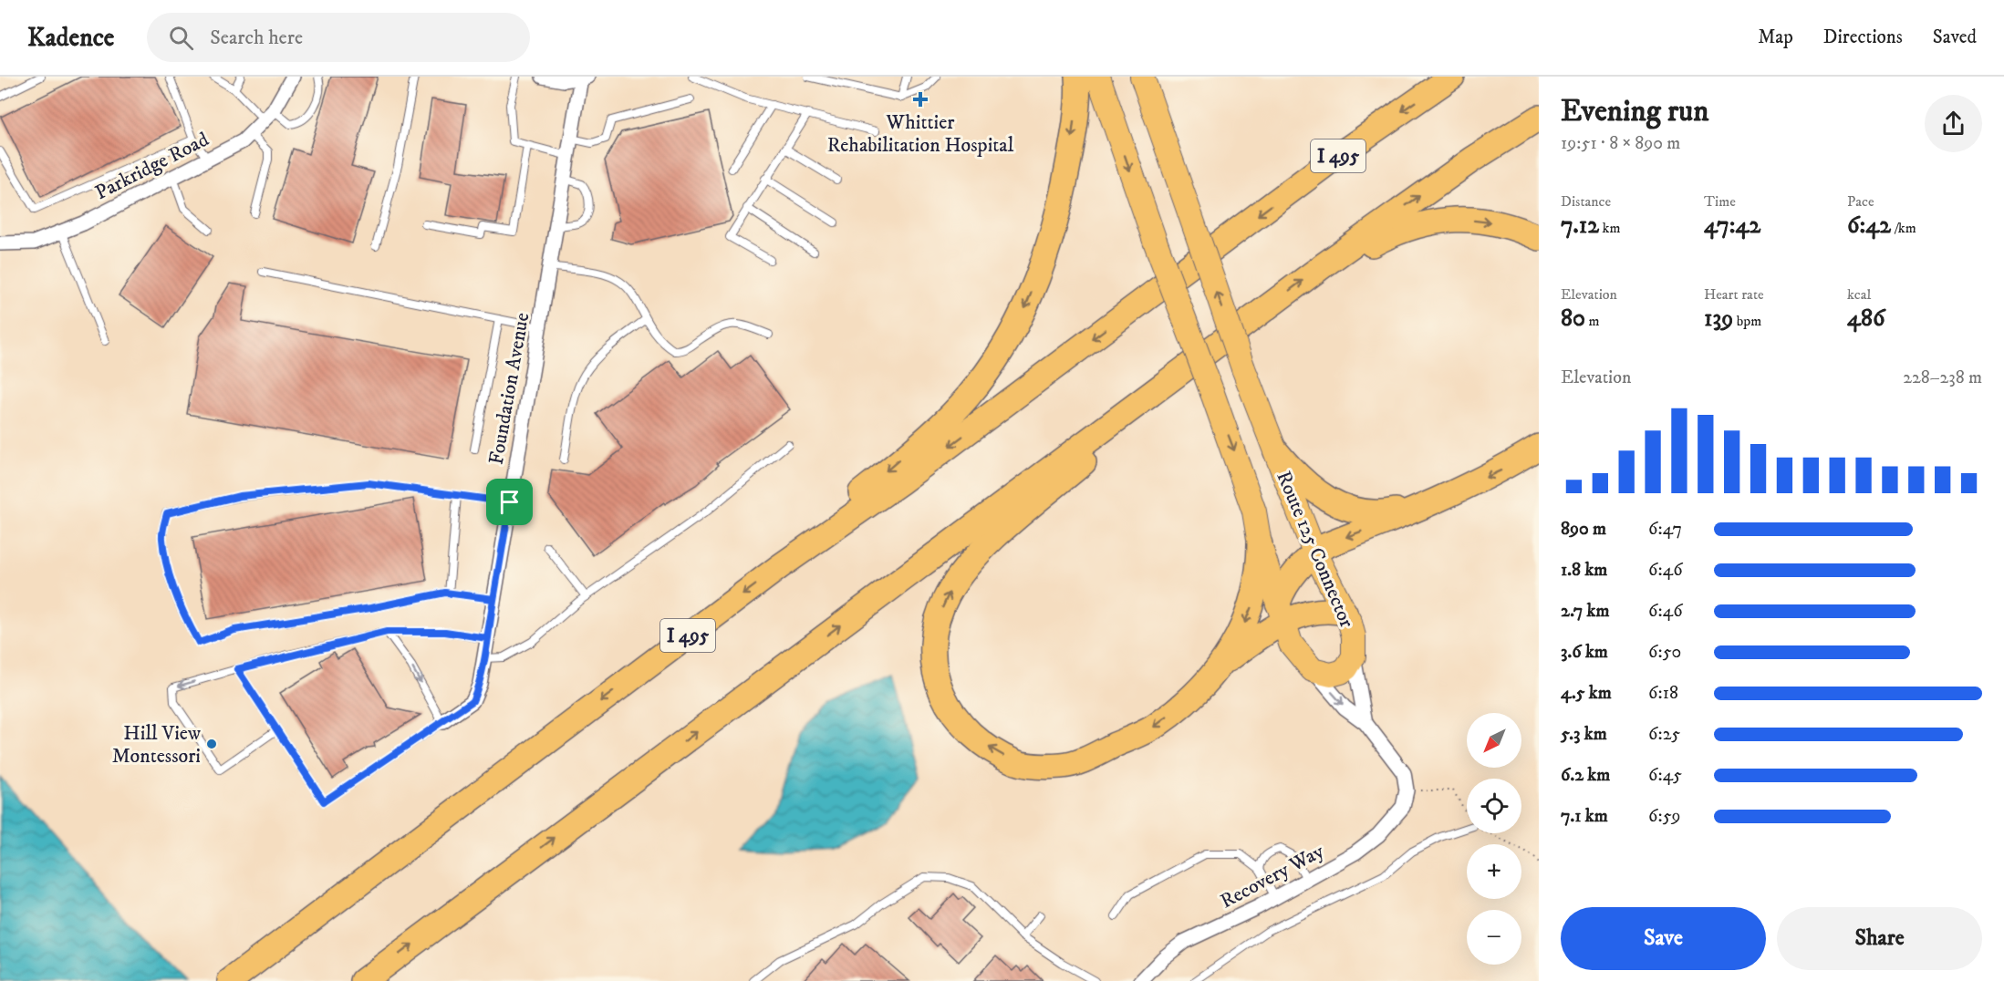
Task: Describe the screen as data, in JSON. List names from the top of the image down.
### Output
{
  "streets": {
    "highway": ["I 495", "Route 125 Connector"],
    "street": ["Parkridge Road", "Foundation Avenue", "Recovery Way"]
  },
  "places": {
    "health": ["Whittier Rehabilitation Hospital"],
    "other": ["Hill View Montessori"]
  },
  "north": "bottom left",
  "page": {
    "header": "Kadence",
    "search": "Search here",
    "nav": ["Map", "Directions", "Saved"],
    "heading": ["Evening run", "19:51 · 8 × 890 m"],
    "stats": [
      ["Distance", "7.12 km"],
      ["Time", "47:42"],
      ["Pace", "6:42 /km"],
      ["Elevation", "80 m"],
      ["Heart rate", "139 bpm"],
      ["kcal", "486"]
    ],
    "chart": ["Elevation", "228–238 m"],
    "list": [
      {
        "name": "890 m",
        "note": "6:47"
      },
      {
        "name": "1.8 km",
        "note": "6:46"
      },
      {
        "name": "2.7 km",
        "note": "6:46"
      },
      {
        "name": "3.6 km",
        "note": "6:50"
      },
      {
        "name": "4.5 km",
        "note": "6:18"
      },
      {
        "name": "5.3 km",
        "note": "6:25"
      },
      {
        "name": "6.2 km",
        "note": "6:45"
      },
      {
        "name": "7.1 km",
        "note": "6:59"
      }
    ],
    "map_buttons": ["+", "−"],
    "buttons": ["Save", "Share"]
  }
}
